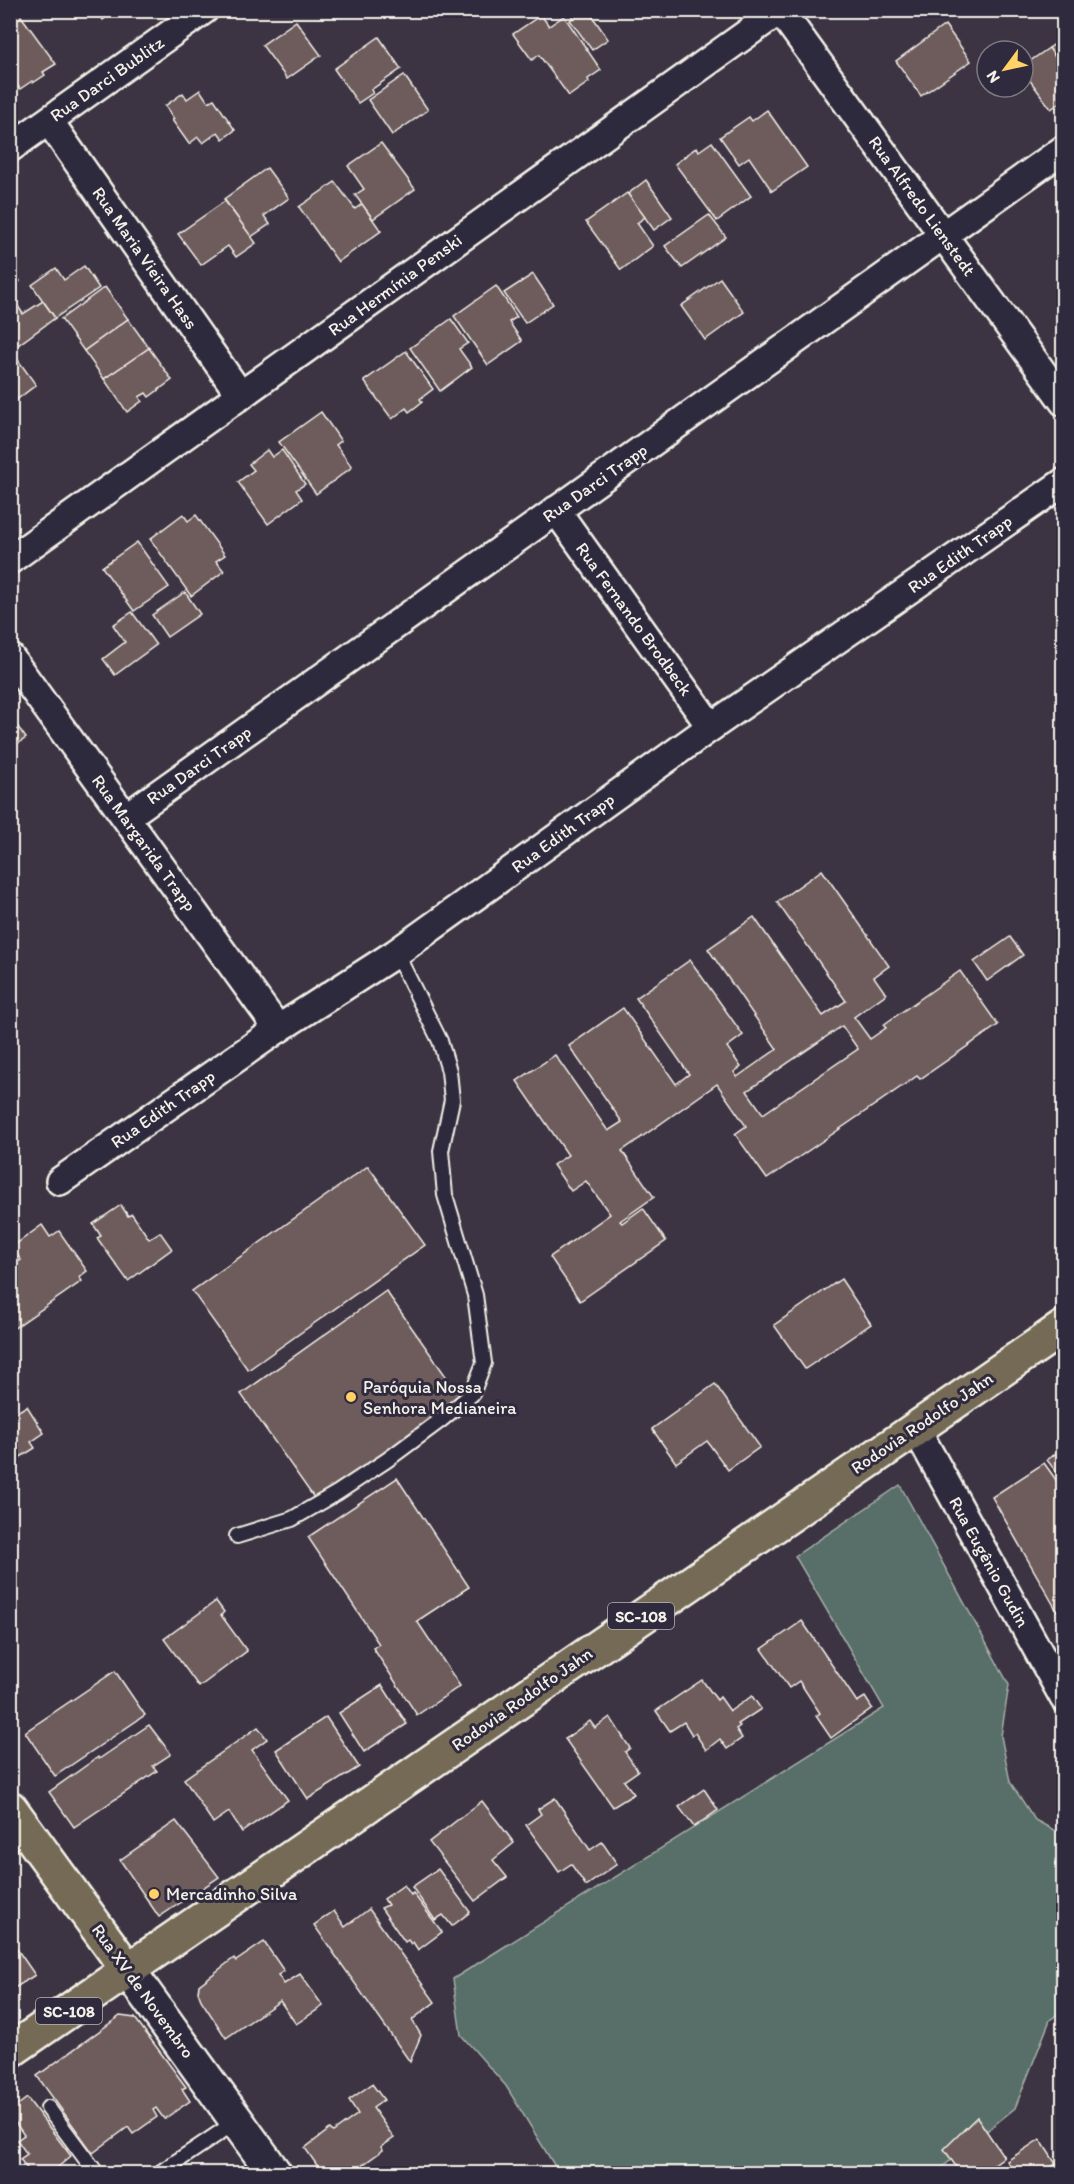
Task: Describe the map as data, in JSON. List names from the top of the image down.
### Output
{
  "streets": {
    "main road": ["Rodovia Rodolfo Jahn", "SC-108", "Rua XV de Novembro"],
    "street": [
      "Rua Darci Bublitz",
      "Rua Alfredo Lienstedt",
      "Rua Maria Vieira Hass",
      "Rua Hermínia Penski",
      "Rua Darci Trapp",
      "Rua Edith Trapp",
      "Rua Fernando Brodbeck",
      "Rua Margarida Trapp",
      "Rua Eugênio Gudin"
    ]
  },
  "crossings": [
    ["Rua Darci Bublitz", "Rua Maria Vieira Hass"],
    ["Rua Alfredo Lienstedt", "Rua Hermínia Penski"],
    ["Rua Alfredo Lienstedt", "Rua Darci Trapp"],
    ["Rua Maria Vieira Hass", "Rua Hermínia Penski"],
    ["Rua Darci Trapp", "Rua Fernando Brodbeck"],
    ["Rua Darci Trapp", "Rua Margarida Trapp"],
    ["Rua Edith Trapp", "Rua Fernando Brodbeck"],
    ["Rua Edith Trapp", "Rua Margarida Trapp"],
    ["Rodovia Rodolfo Jahn", "Rua Eugênio Gudin"],
    ["Rodovia Rodolfo Jahn", "Rua XV de Novembro"]
  ],
  "places": ["Paróquia Nossa Senhora Medianeira", "Mercadinho Silva"],
  "north": "bottom left"
}
